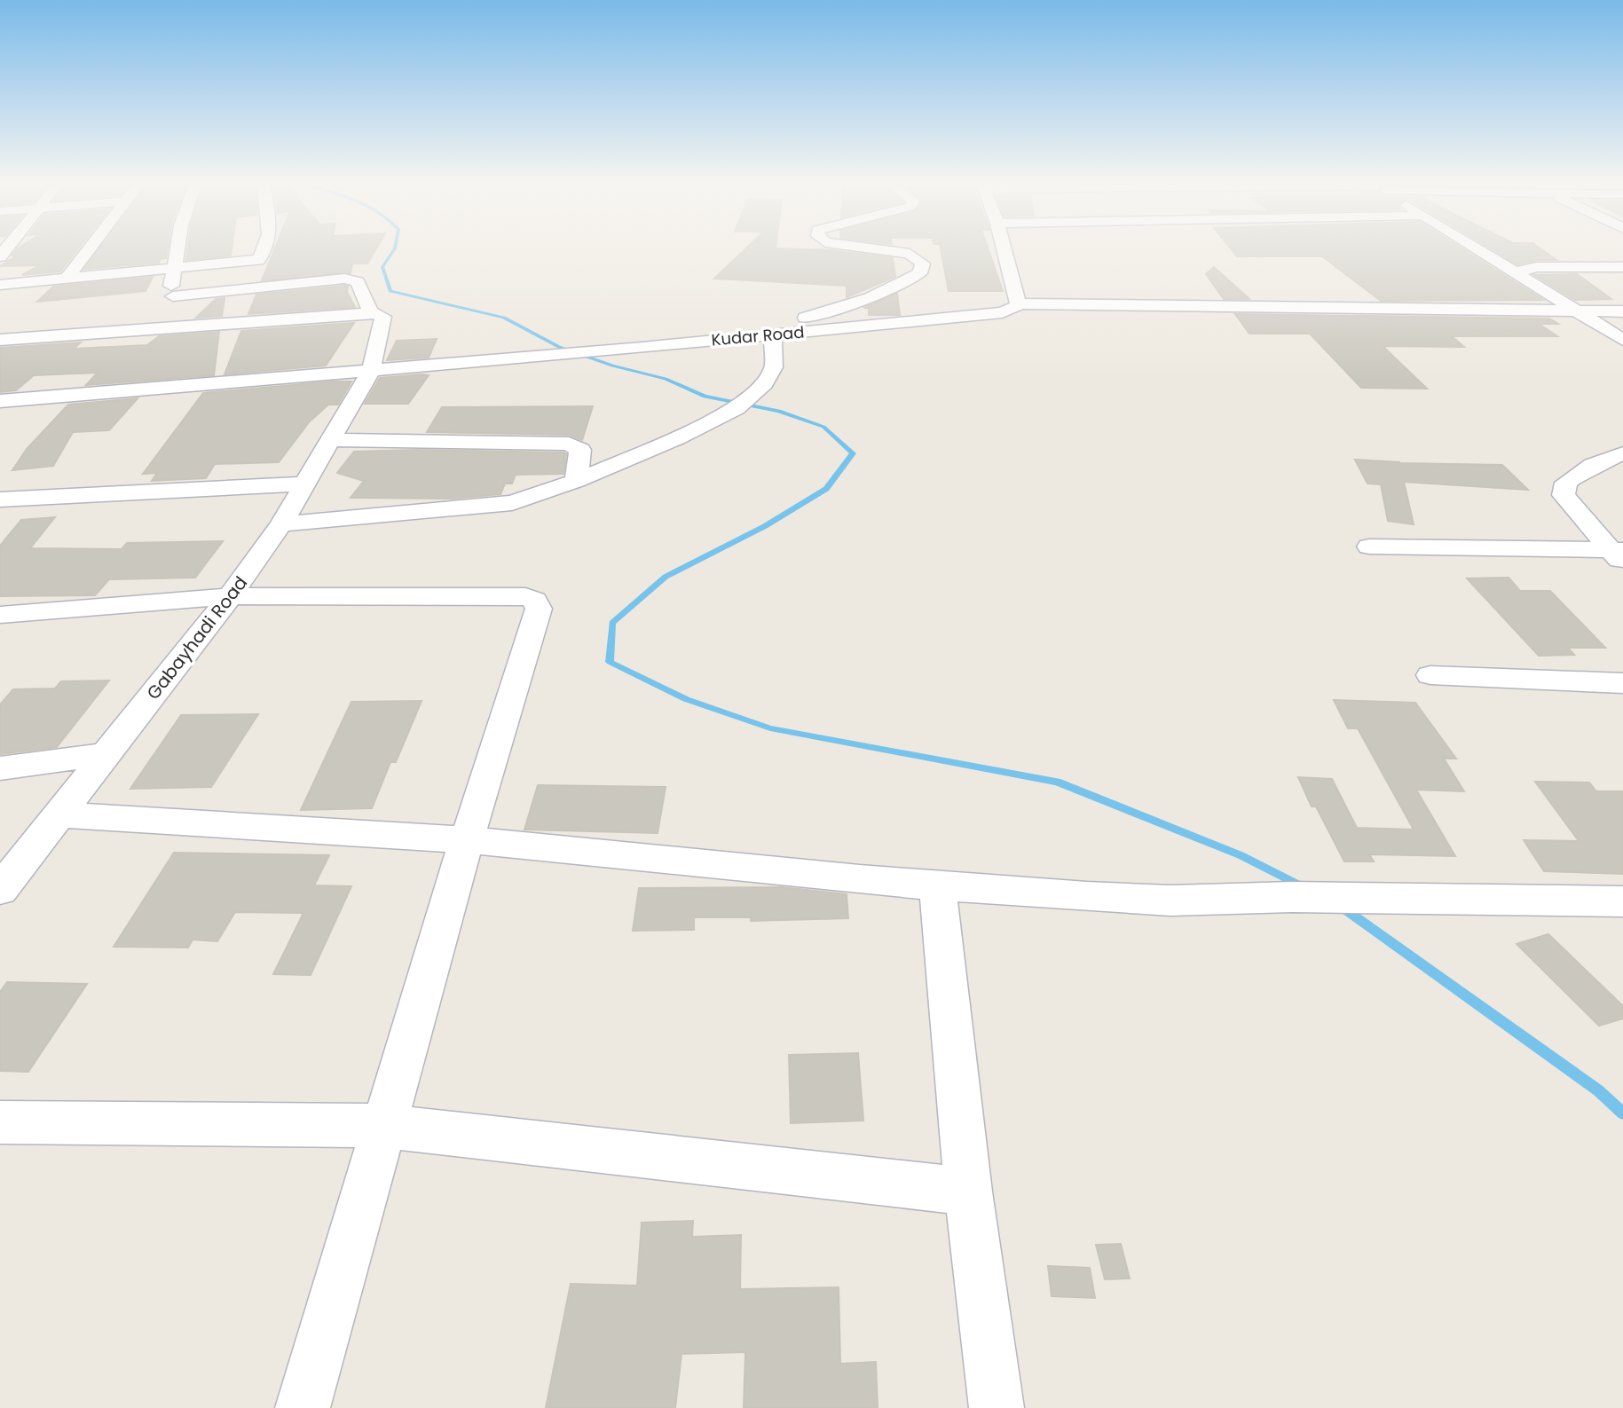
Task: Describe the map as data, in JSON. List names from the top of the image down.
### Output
{
  "streets": {
    "street": ["Kudar Road", "Gabayhadi Road"]
  },
  "crossings": [
    ["Kudar Road", "Gabayhadi Road"]
  ]
}
